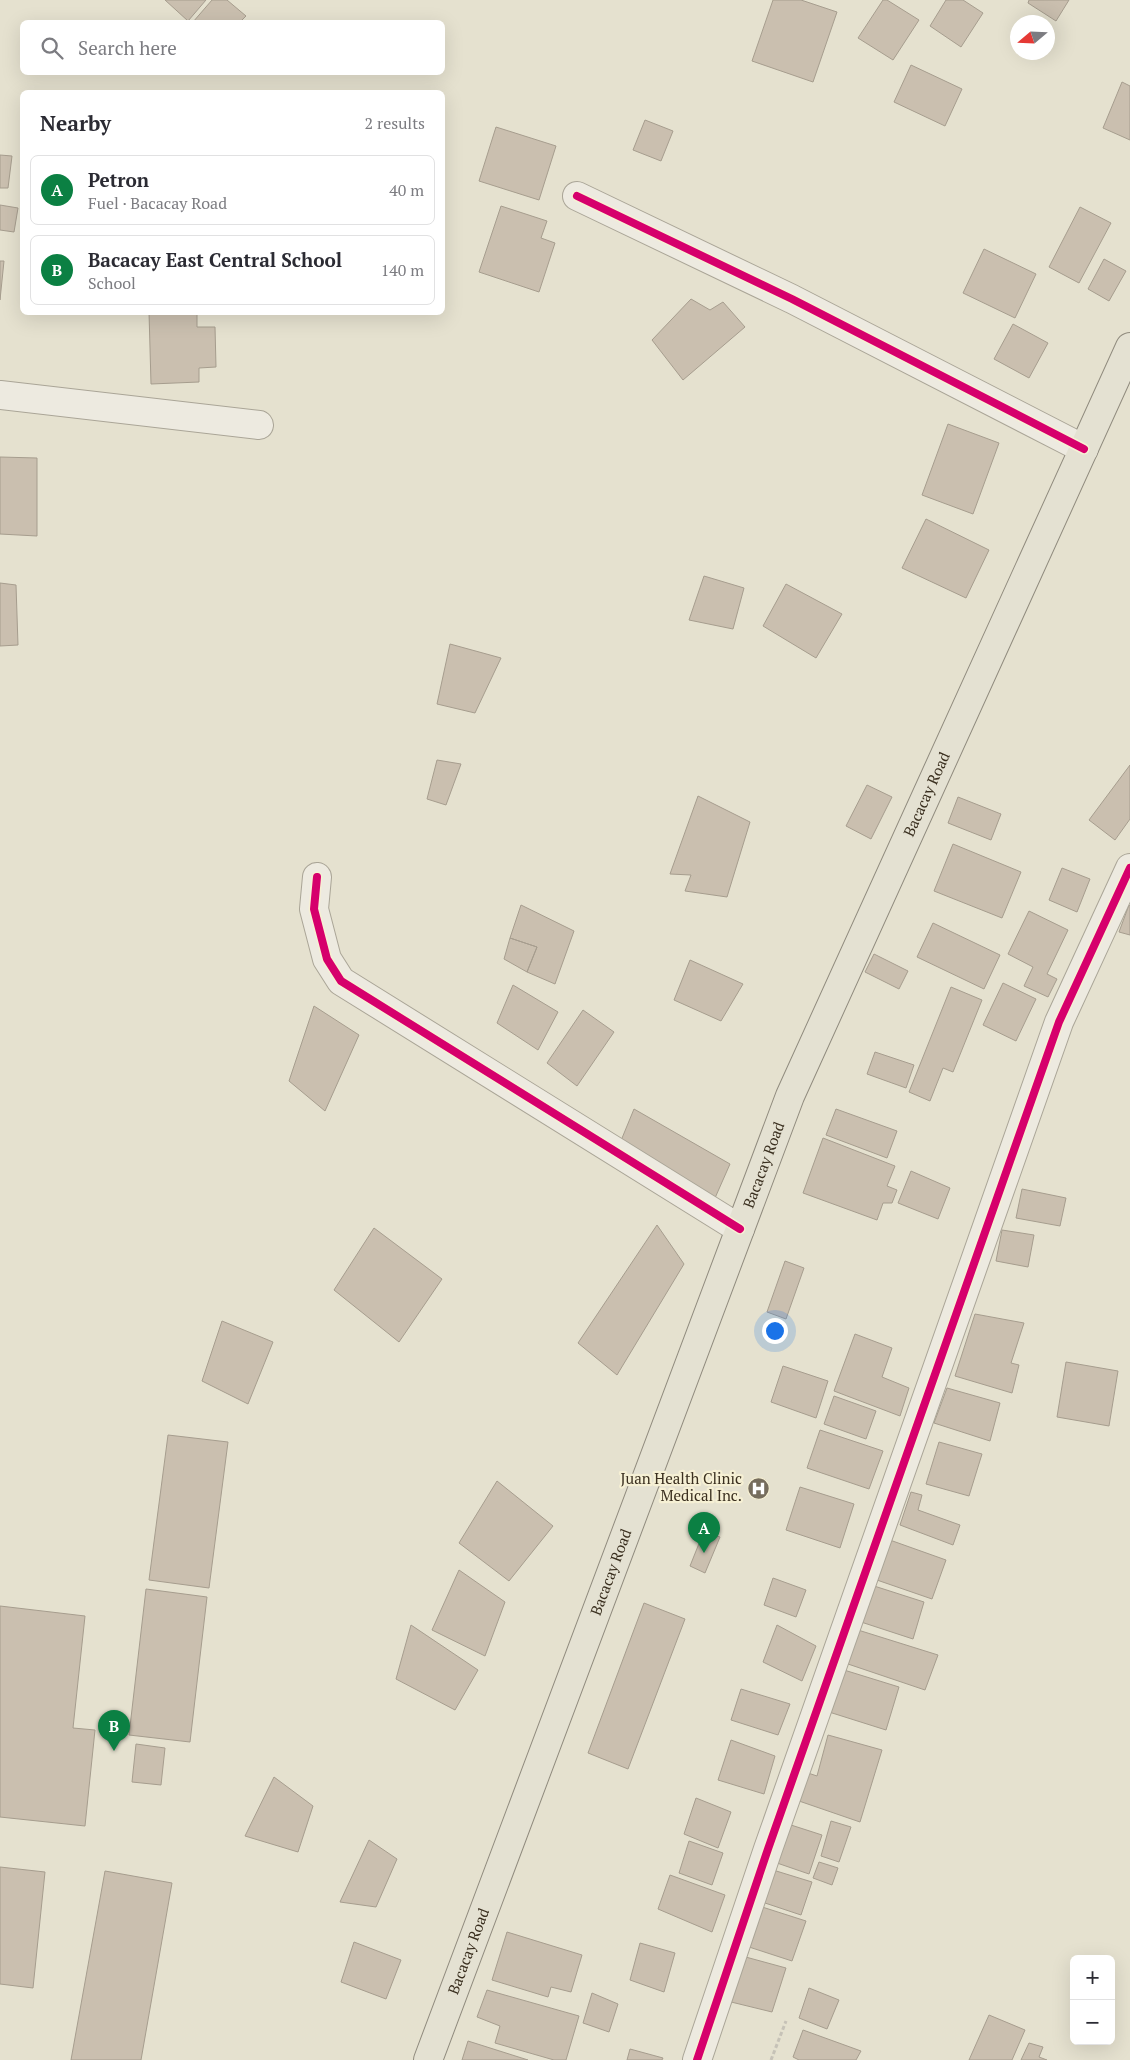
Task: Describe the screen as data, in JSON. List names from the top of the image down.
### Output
{
  "streets": {
    "main road": ["Bacacay Road"]
  },
  "places": {
    "hospital": ["Juan Health Clinic Medical Inc."]
  },
  "north": "left",
  "page": {
    "search": "Search here",
    "heading": ["Nearby", "2 results"],
    "list": [
      {
        "mark": "A",
        "name": "Petron",
        "note": "Fuel · Bacacay Road",
        "value": "40 m"
      },
      {
        "mark": "B",
        "name": "Bacacay East Central School",
        "note": "School",
        "value": "140 m"
      }
    ],
    "pins": ["A", "B"],
    "map_buttons": ["+", "−"]
  }
}
